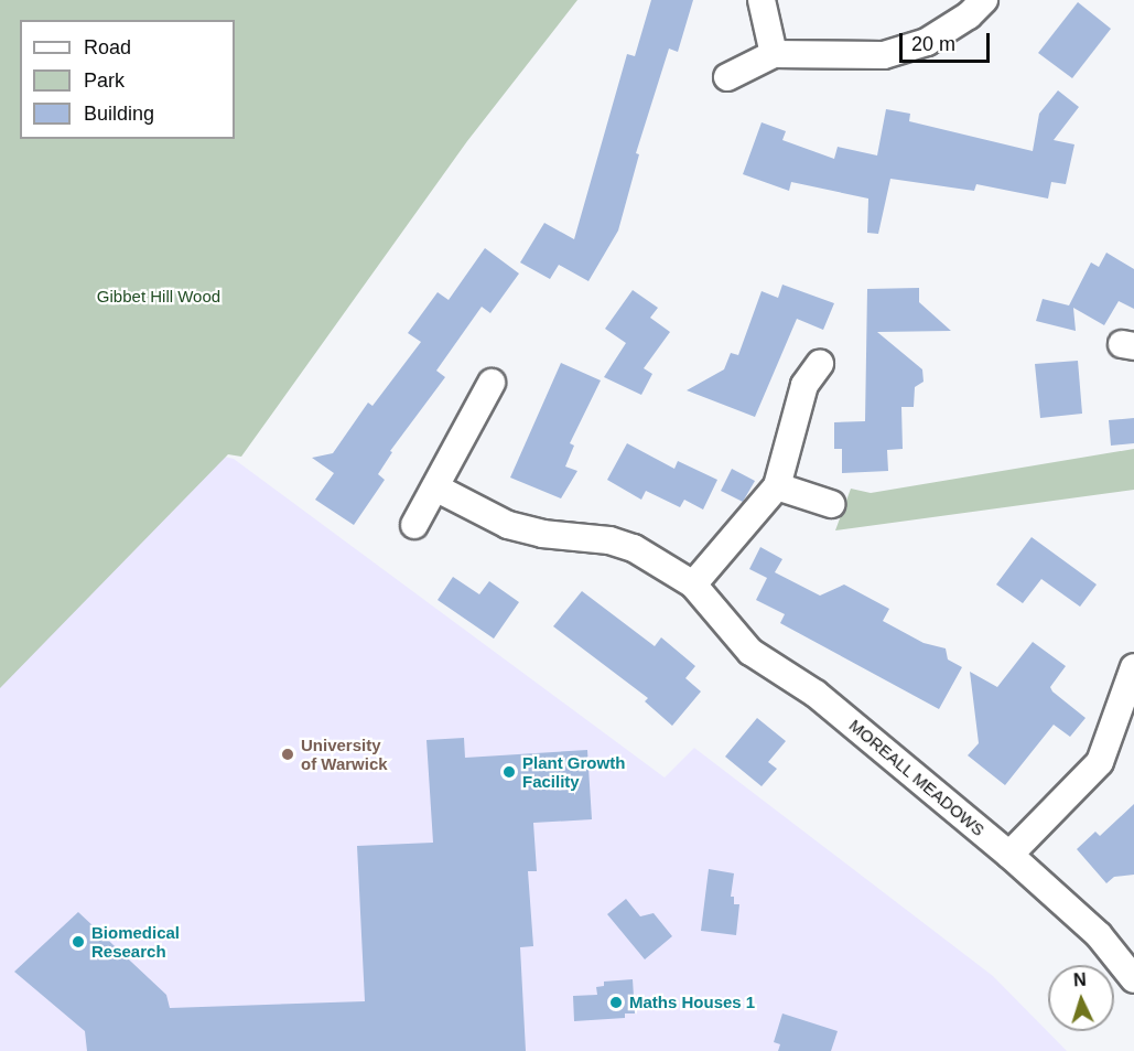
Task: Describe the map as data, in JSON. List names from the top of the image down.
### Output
{
  "streets": {
    "street": ["MOREALL MEADOWS"]
  },
  "parks": ["Gibbet Hill Wood"],
  "places": [
    "University of Warwick",
    "Plant Growth Facility",
    "Biomedical Research",
    "Maths Houses 1"
  ],
  "legend": ["Road", "Park", "Building"],
  "scale_bar": "20 m",
  "north": "top"
}
